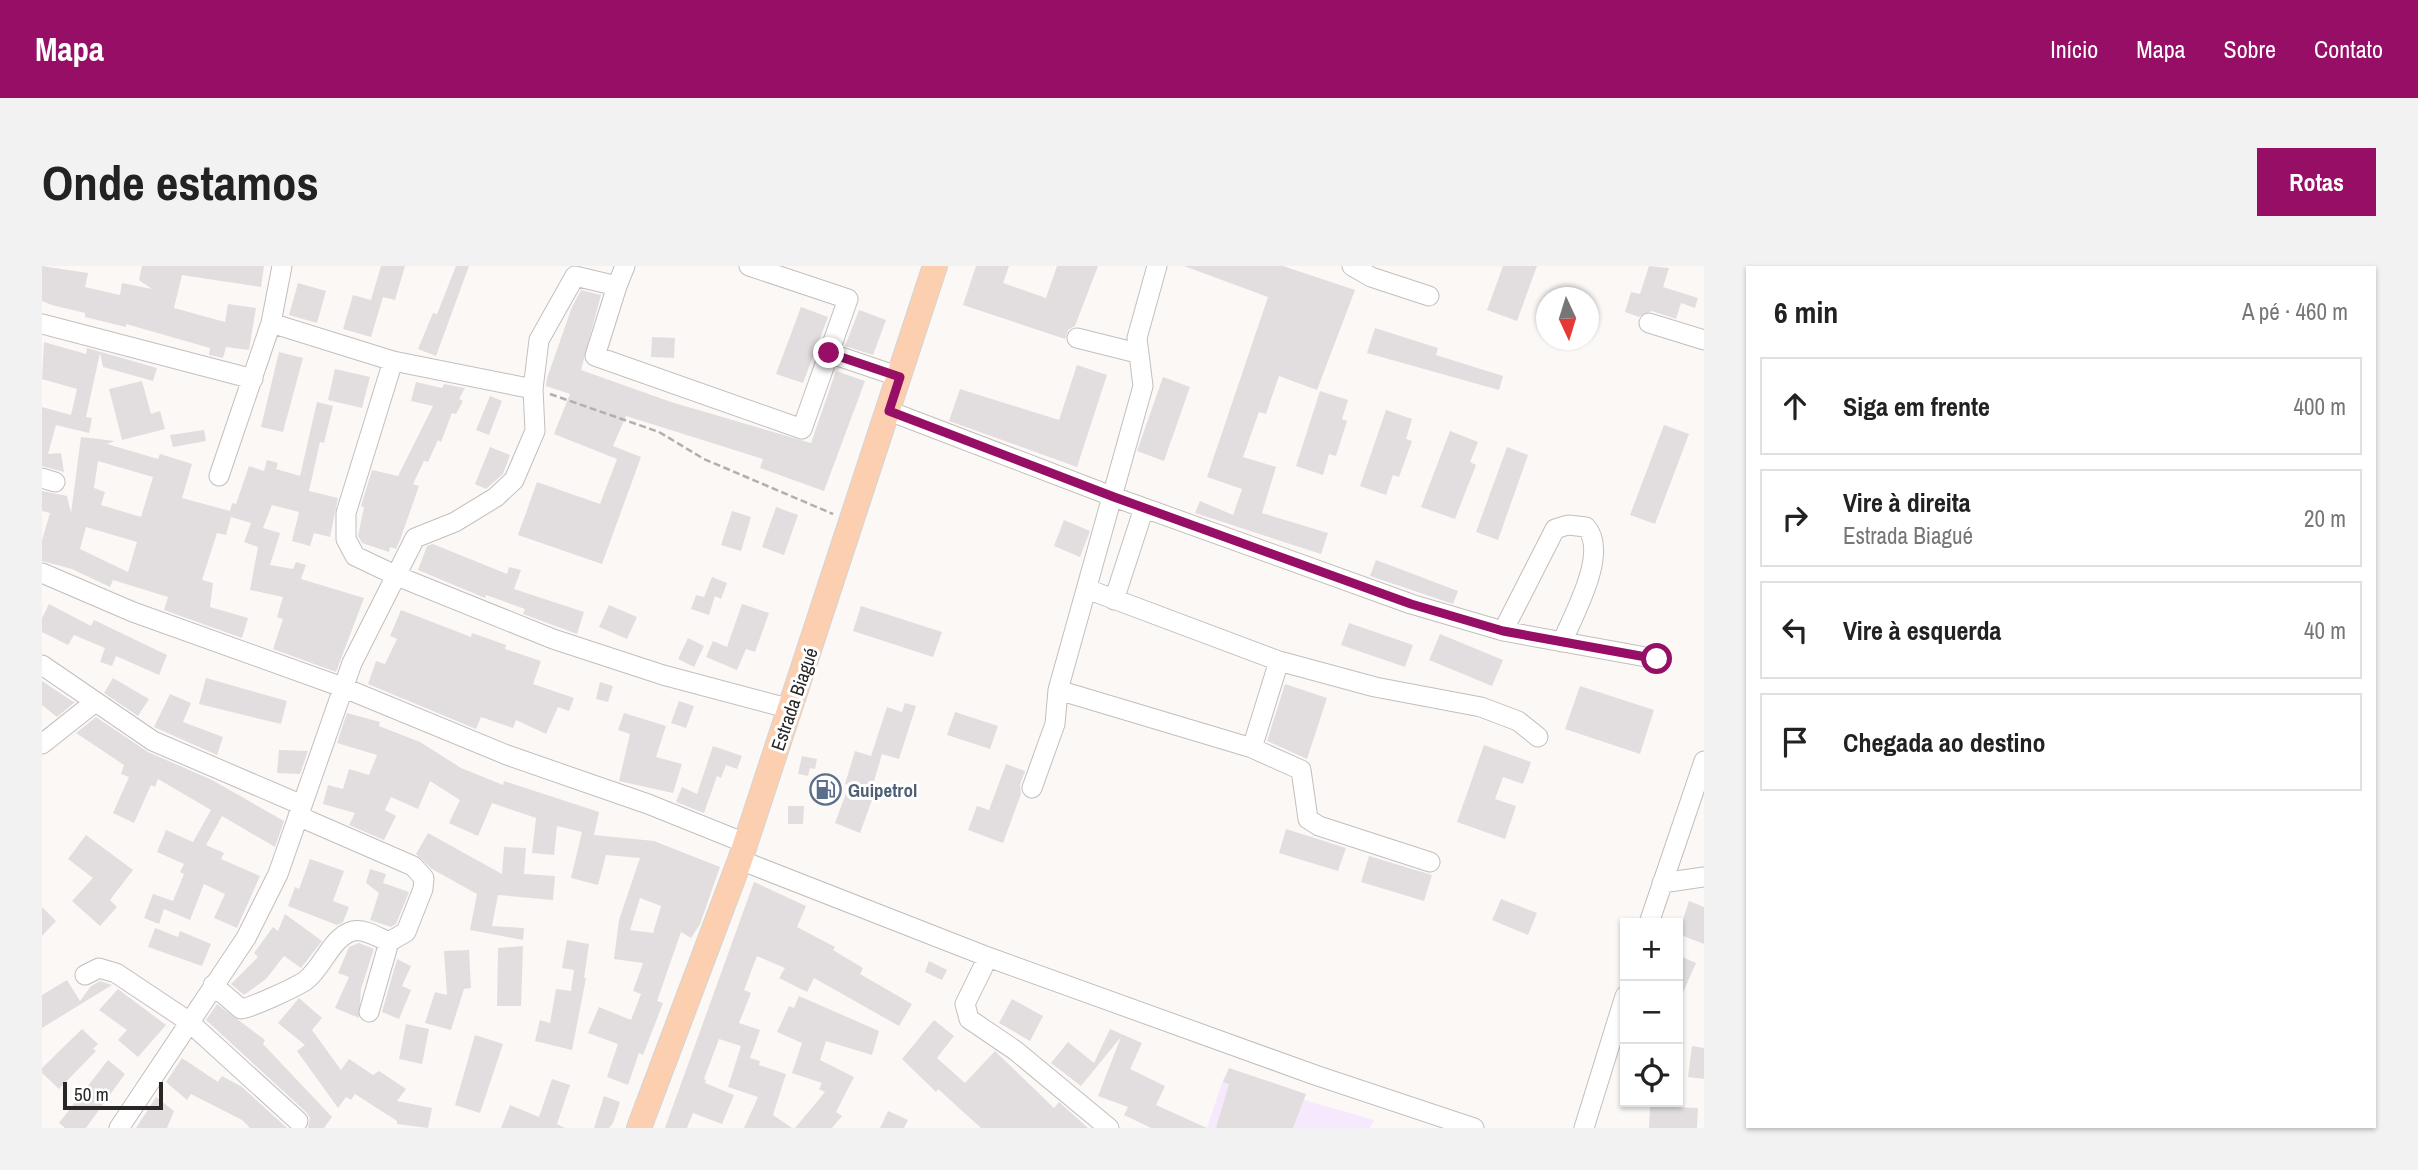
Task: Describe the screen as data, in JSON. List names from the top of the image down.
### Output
{
  "streets": {
    "main road": ["Estrada Biagué"]
  },
  "places": {
    "fuel station": ["Guipetrol"]
  },
  "scale_bar": "50 m",
  "north": "bottom",
  "page": {
    "header": "Mapa",
    "nav": [
      "Início",
      "Mapa",
      "Sobre",
      "Contato"
    ],
    "buttons": "Rotas",
    "title": "Onde estamos",
    "heading": ["6 min", "A pé · 460 m"],
    "list": [
      ["Siga em frente", "400 m"],
      ["Vire à direita", "Estrada Biagué", "20 m"],
      ["Vire à esquerda", "40 m"],
      "Chegada ao destino"
    ],
    "map_buttons": ["+", "−"],
    "scale": "50 m"
  }
}
